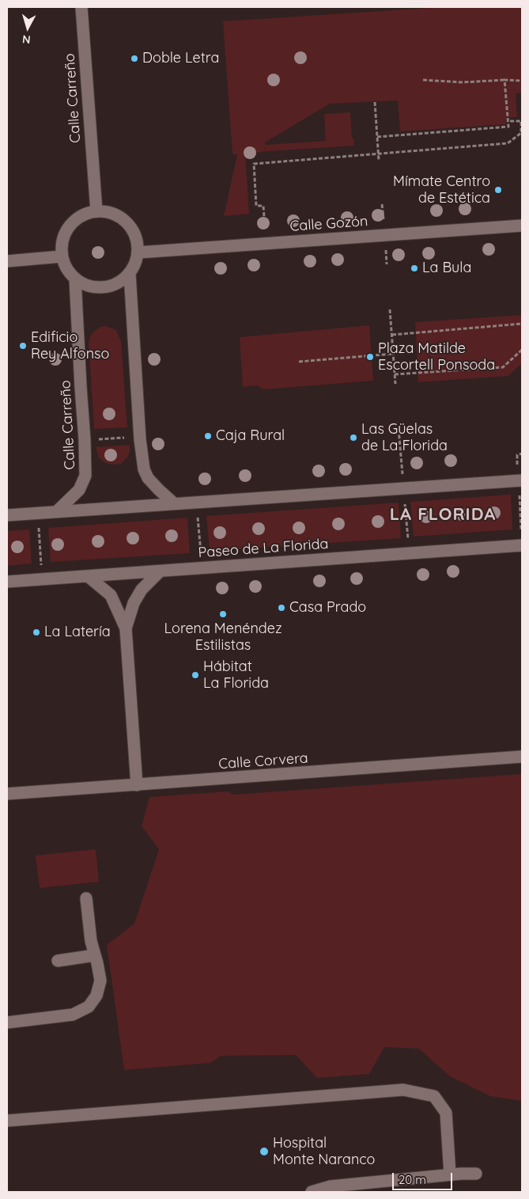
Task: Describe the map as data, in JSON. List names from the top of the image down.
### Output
{
  "streets": {
    "street": [
      "Calle Carreño",
      "Calle Gozón",
      "Paseo de La Florida",
      "Calle Corvera"
    ]
  },
  "crossings": [
    ["Calle Carreño", "Calle Gozón"]
  ],
  "districts": ["LA FLORIDA"],
  "places": [
    "Doble Letra",
    "Mímate Centro de Estética",
    "La Bula",
    "Edificio Rey Alfonso",
    "Plaza Matilde Escortell Ponsoda",
    "Caja Rural",
    "Las Güelas de La Florida",
    "Casa Prado",
    "Lorena Menéndez Estilistas",
    "La Latería",
    "Hábitat La Florida",
    "Hospital Monte Naranco"
  ],
  "scale_bar": "20 m",
  "north": "bottom"
}
